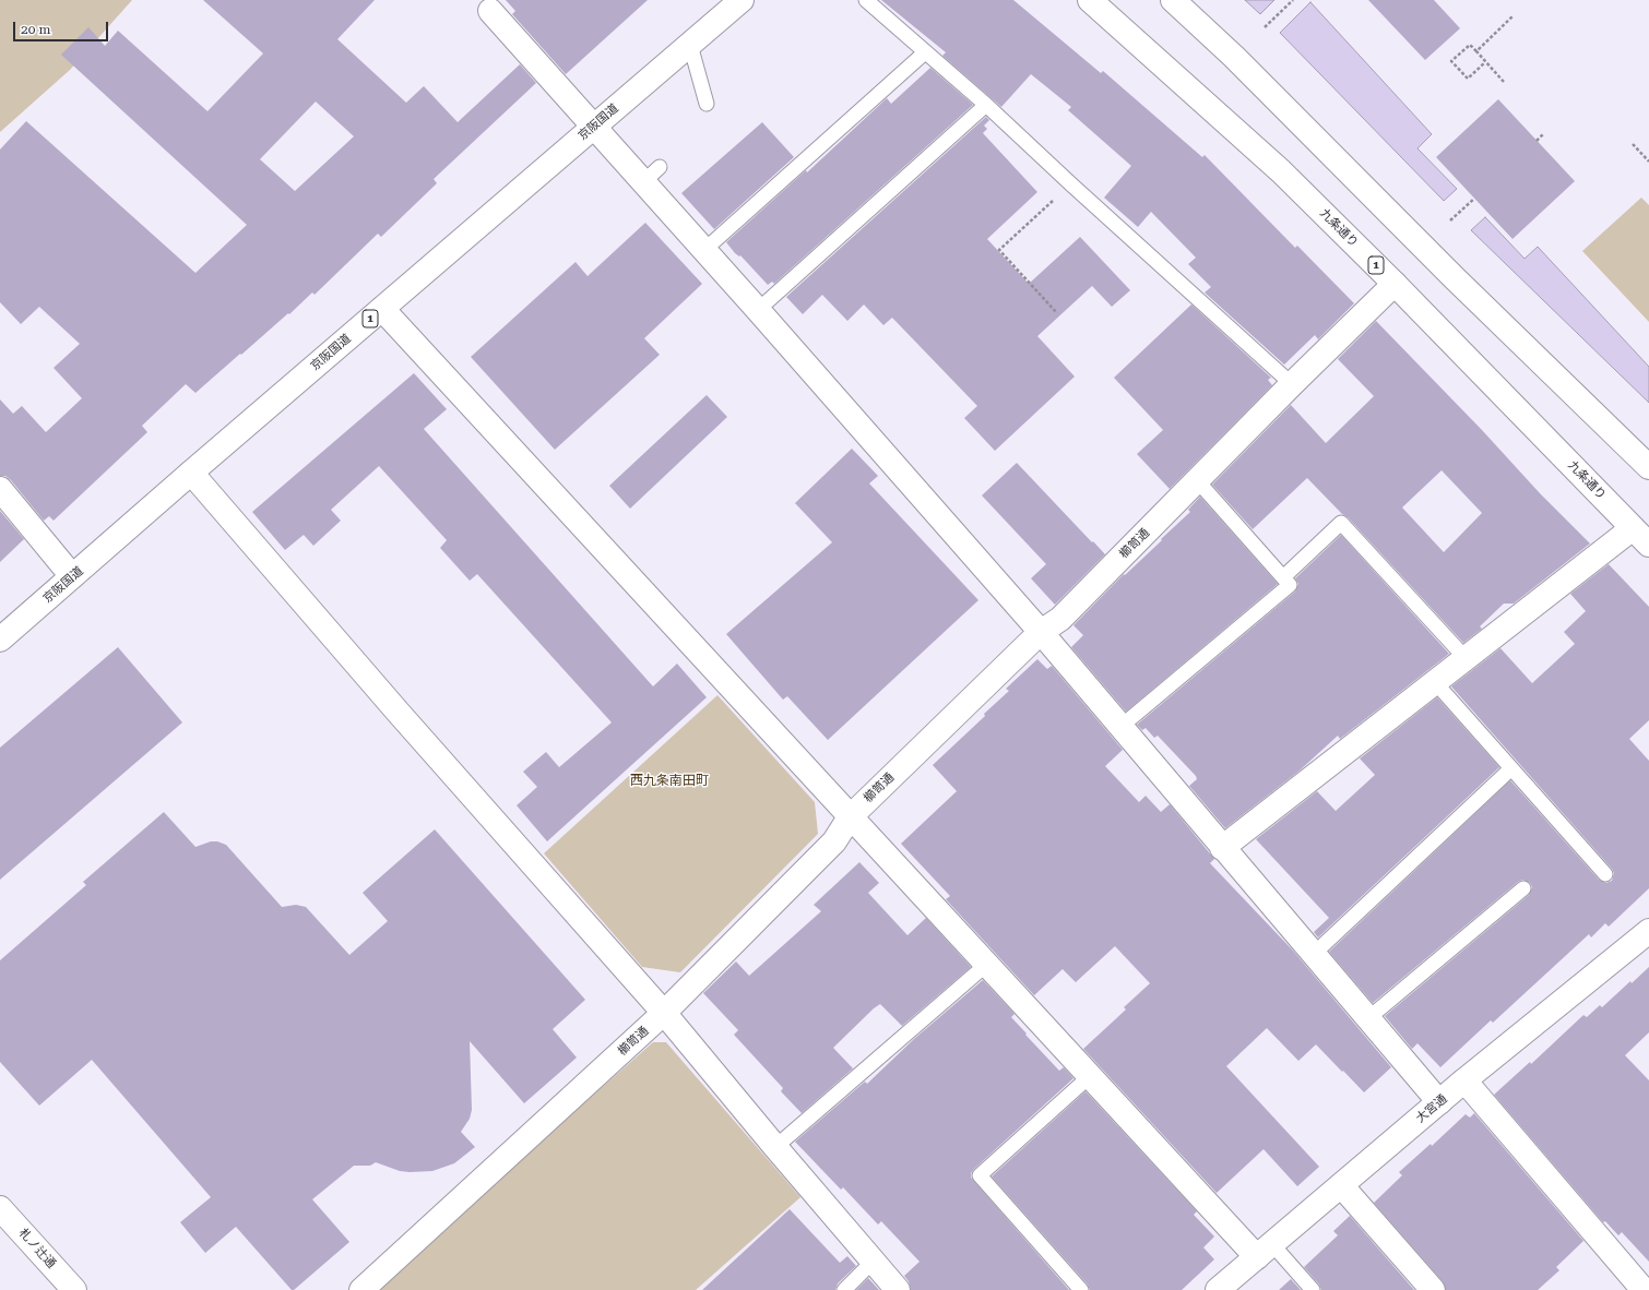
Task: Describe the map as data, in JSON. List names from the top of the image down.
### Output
{
  "streets": {
    "main road": [
      "京阪国道",
      "九条通り",
      "1",
      "櫛笥通",
      "大宮通",
      "札ノ辻通"
    ]
  },
  "crossings": [
    ["九条通り", "櫛笥通"]
  ],
  "districts": ["西九条南田町"],
  "scale_bar": "20 m"
}
